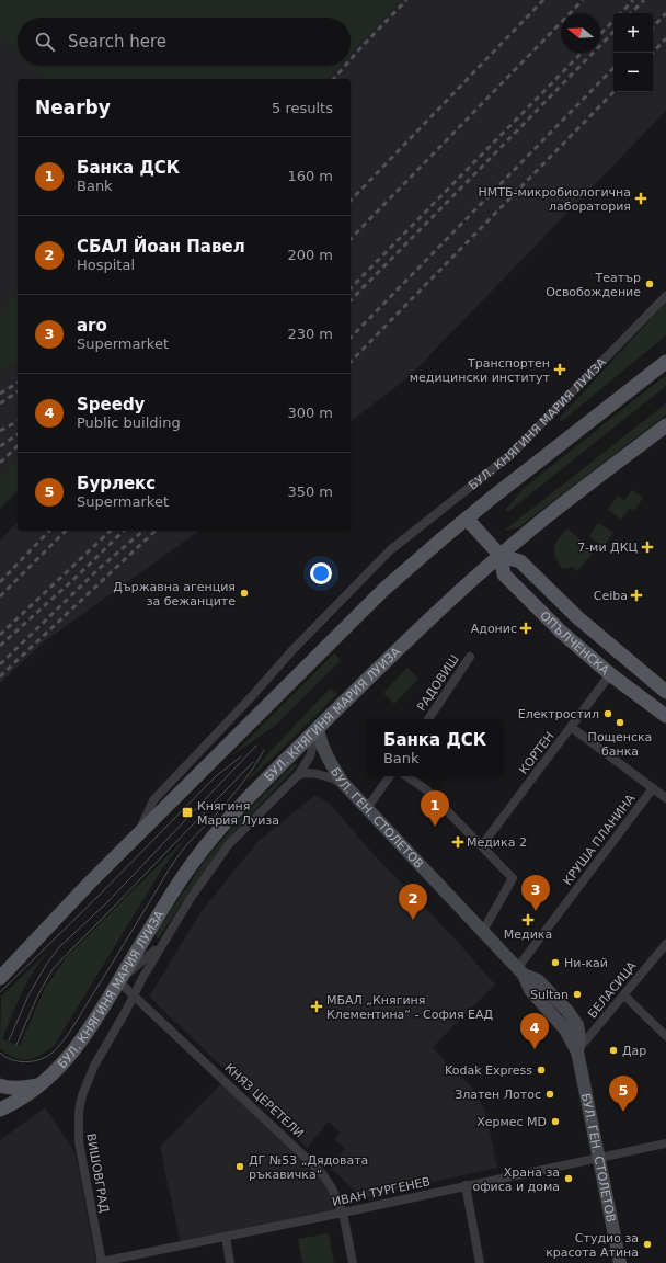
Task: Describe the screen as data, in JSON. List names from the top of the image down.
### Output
{
  "streets": {
    "main road": ["БУЛ. КНЯГИНЯ МАРИЯ ЛУИЗА", "ОПЪЛЧЕНСКА"],
    "street": [
      "РАДОВИШ",
      "КОРТЕН",
      "БУЛ. ГЕН. СТОЛЕТОВ",
      "КРУША ПЛАНИНА",
      "БЕЛАСИЦА",
      "КНЯЗ ЦЕРЕТЕЛИ",
      "ВИШОВГРАД",
      "ИВАН ТУРГЕНЕВ"
    ]
  },
  "crossings": [
    ["БУЛ. КНЯГИНЯ МАРИЯ ЛУИЗА", "ОПЪЛЧЕНСКА"],
    ["БУЛ. КНЯГИНЯ МАРИЯ ЛУИЗА", "БУЛ. ГЕН. СТОЛЕТОВ"],
    ["БУЛ. КНЯГИНЯ МАРИЯ ЛУИЗА", "КНЯЗ ЦЕРЕТЕЛИ"],
    ["ОПЪЛЧЕНСКА", "КОРТЕН"],
    ["БУЛ. ГЕН. СТОЛЕТОВ", "КРУША ПЛАНИНА"],
    ["БУЛ. ГЕН. СТОЛЕТОВ", "БЕЛАСИЦА"],
    ["БУЛ. ГЕН. СТОЛЕТОВ", "ИВАН ТУРГЕНЕВ"],
    ["КНЯЗ ЦЕРЕТЕЛИ", "ВИШОВГРАД"],
    ["КНЯЗ ЦЕРЕТЕЛИ", "ИВАН ТУРГЕНЕВ"],
    ["ВИШОВГРАД", "ИВАН ТУРГЕНЕВ"]
  ],
  "places": {
    "health": [
      "НМТБ-микробиологична лаборатория",
      "Транспортен медицински институт",
      "7-ми ДКЦ",
      "Ceiba",
      "Адонис",
      "Медика 2",
      "Медика",
      "МБАЛ „Княгиня Клементина“ - София ЕАД"
    ],
    "other": [
      "Театър Освобождение",
      "Държавна агенция за бежанците",
      "Електростил",
      "Пощенска банка",
      "Ни-кай",
      "Sultan",
      "Дар",
      "Kodak Express",
      "Златен Лотос",
      "Хермес MD",
      "ДГ №53 „Дядовата ръкавичка“",
      "Храна за офиса и дома",
      "Студио за красота Атина"
    ],
    "transit": ["Княгиня Мария Луиза"]
  },
  "north": "left",
  "page": {
    "map_buttons": ["+", "−"],
    "search": "Search here",
    "heading": ["Nearby", "5 results"],
    "list": [
      {
        "mark": "1",
        "name": "Банка ДСК",
        "note": "Bank",
        "value": "160 m"
      },
      {
        "mark": "2",
        "name": "СБАЛ Йоан Павел",
        "note": "Hospital",
        "value": "200 m"
      },
      {
        "mark": "3",
        "name": "aro",
        "note": "Supermarket",
        "value": "230 m"
      },
      {
        "mark": "4",
        "name": "Speedy",
        "note": "Public building",
        "value": "300 m"
      },
      {
        "mark": "5",
        "name": "Бурлекс",
        "note": "Supermarket",
        "value": "350 m"
      }
    ],
    "popup": ["Банка ДСК", "Bank"],
    "pins": [
      "1",
      "3",
      "2",
      "4",
      "5"
    ]
  }
}
